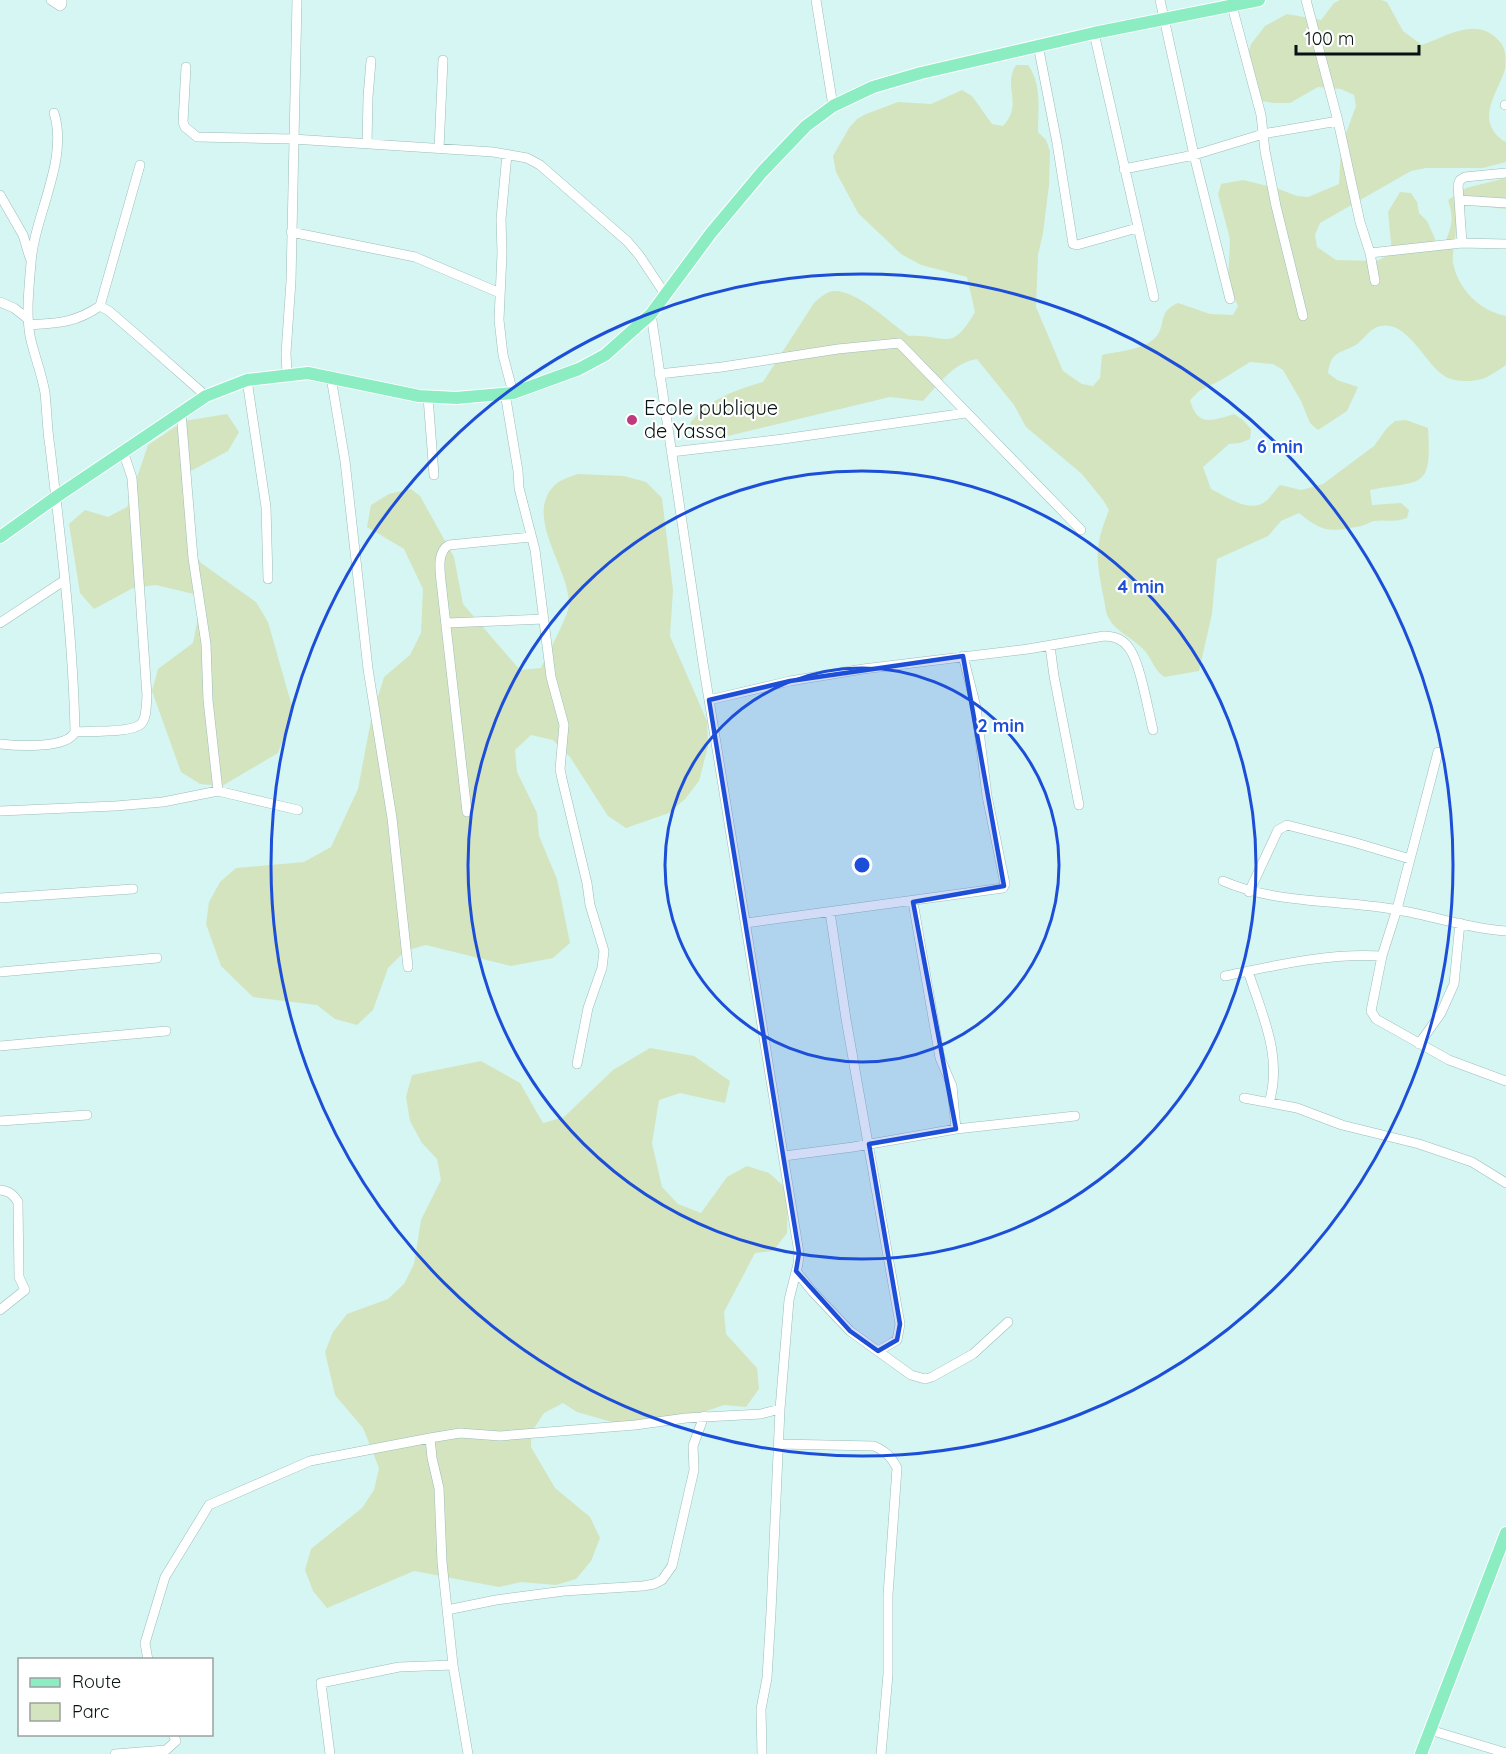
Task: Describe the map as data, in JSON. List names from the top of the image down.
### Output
{
  "places": ["Ecole publique de Yassa"],
  "legend": ["Route", "Parc"],
  "scale_bar": "100 m",
  "rings": ["6 min", "4 min", "2 min"]
}
